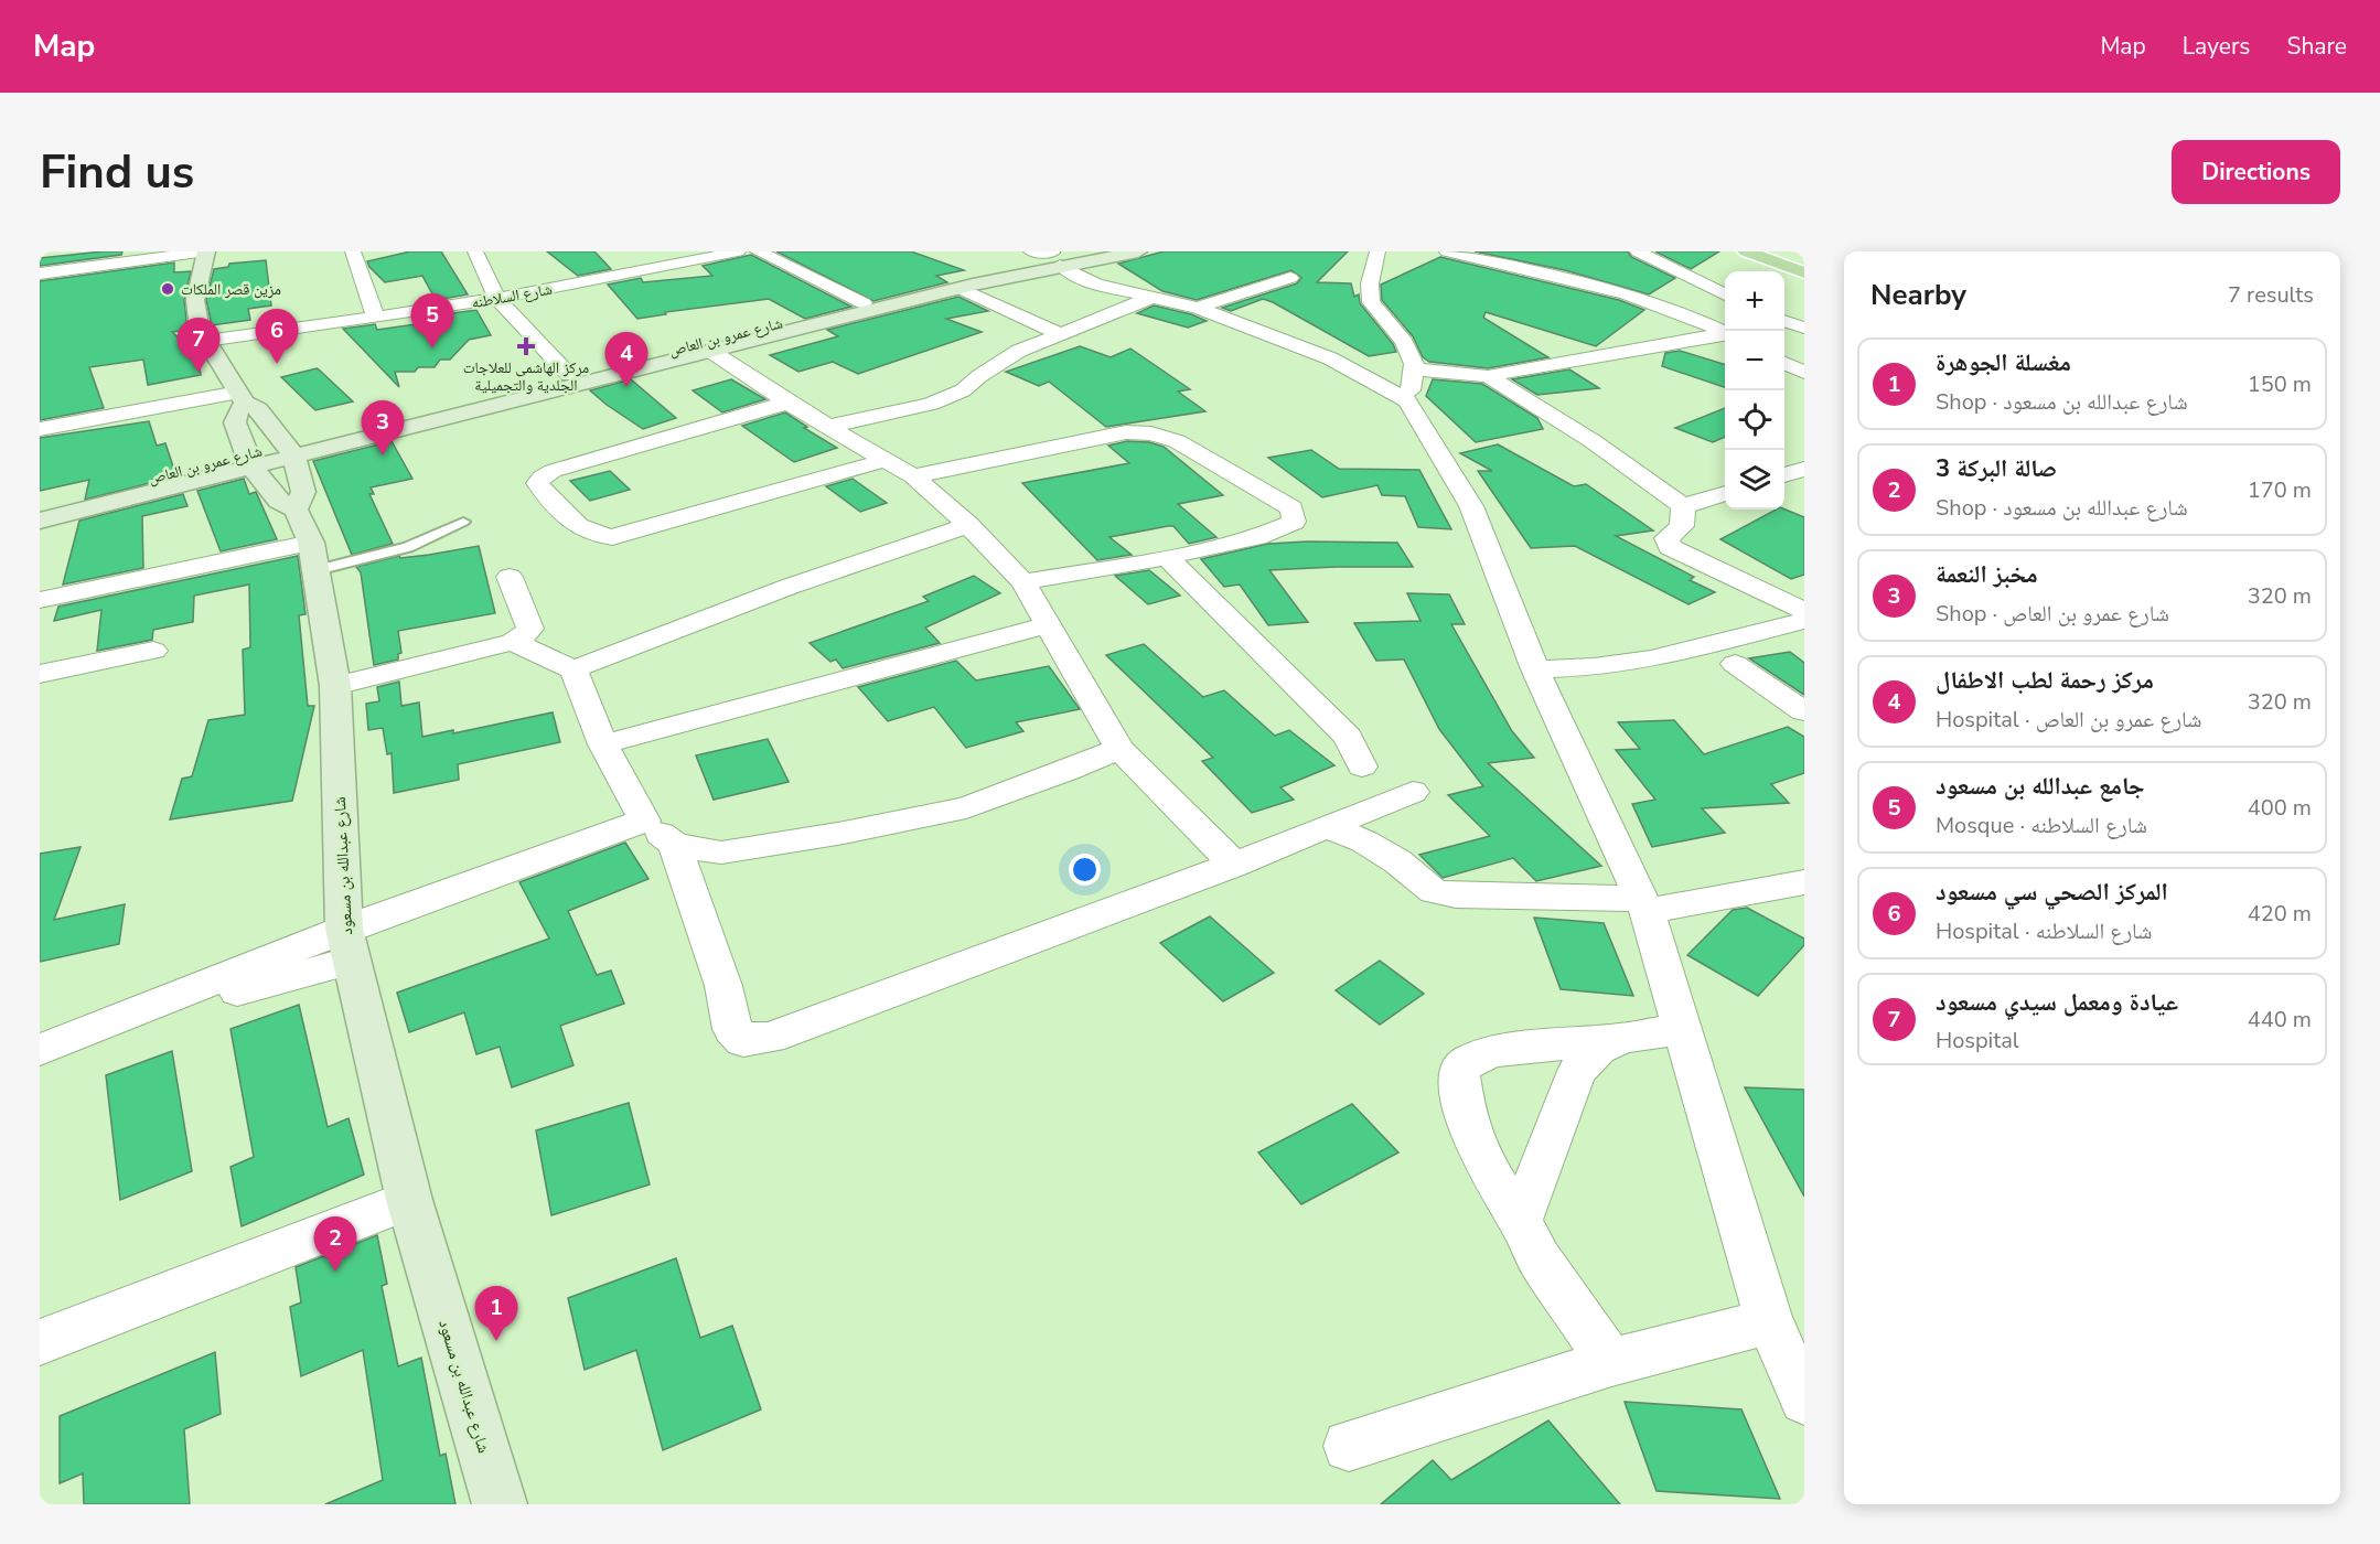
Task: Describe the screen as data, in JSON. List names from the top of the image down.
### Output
{
  "streets": {
    "street": ["شارع السلاطنه", "شارع عمرو بن العاص", "شارع عبدالله بن مسعود"]
  },
  "crossings": [
    ["شارع السلاطنه", "شارع عبدالله بن مسعود"],
    ["شارع عمرو بن العاص", "شارع عبدالله بن مسعود"]
  ],
  "places": {
    "other": ["مزين قصر الملكات"],
    "health": ["مركز الهاشمي للعلاجات الجلدية والتجميلية"]
  },
  "page": {
    "header": "Map",
    "nav": ["Map", "Layers", "Share"],
    "buttons": "Directions",
    "title": "Find us",
    "heading": ["Nearby", "7 results"],
    "map_buttons": ["+", "−"],
    "pins": [
      "5",
      "6",
      "7",
      "4",
      "3",
      "2",
      "1"
    ],
    "list": [
      {
        "mark": "1",
        "name": "مغسلة الجوهرة",
        "note": "Shop · شارع عبدالله بن مسعود",
        "value": "150 m"
      },
      {
        "mark": "2",
        "name": "صالة البركة 3",
        "note": "Shop · شارع عبدالله بن مسعود",
        "value": "170 m"
      },
      {
        "mark": "3",
        "name": "مخبز النعمة",
        "note": "Shop · شارع عمرو بن العاص",
        "value": "320 m"
      },
      {
        "mark": "4",
        "name": "مركز رحمة لطب الاطفال",
        "note": "Hospital · شارع عمرو بن العاص",
        "value": "320 m"
      },
      {
        "mark": "5",
        "name": "جامع عبدالله بن مسعود",
        "note": "Mosque · شارع السلاطنه",
        "value": "400 m"
      },
      {
        "mark": "6",
        "name": "المركز الصحي سي مسعود",
        "note": "Hospital · شارع السلاطنه",
        "value": "420 m"
      },
      {
        "mark": "7",
        "name": "عيادة ومعمل سيدي مسعود",
        "note": "Hospital",
        "value": "440 m"
      }
    ]
  }
}
